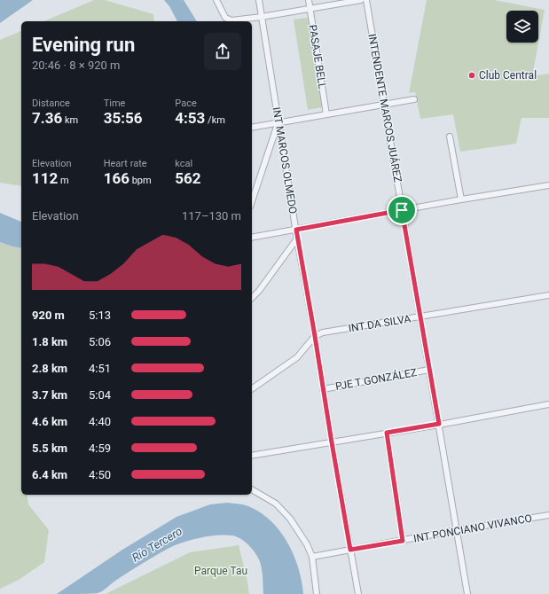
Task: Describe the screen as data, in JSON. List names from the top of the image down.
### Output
{
  "streets": {
    "street": [
      "PASAJE BELL",
      "INTENDENTE MARCOS JUÁREZ",
      "INT MARCOS OLMEDO",
      "INT DA SILVA",
      "PJE T GONZÁLEZ",
      "INT PONCIANO VIVANCO"
    ]
  },
  "crossings": [
    ["INTENDENTE MARCOS JUÁREZ", "INT DA SILVA"],
    ["INTENDENTE MARCOS JUÁREZ", "PJE T GONZÁLEZ"],
    ["INTENDENTE MARCOS JUÁREZ", "INT PONCIANO VIVANCO"],
    ["INT MARCOS OLMEDO", "INT DA SILVA"],
    ["INT MARCOS OLMEDO", "PJE T GONZÁLEZ"],
    ["INT MARCOS OLMEDO", "INT PONCIANO VIVANCO"]
  ],
  "water": ["Río Tercero"],
  "parks": ["Parque Tau"],
  "places": ["Club Central"],
  "page": {
    "heading": ["Evening run", "20:46 · 8 × 920 m"],
    "stats": [
      ["Distance", "7.36 km"],
      ["Time", "35:56"],
      ["Pace", "4:53 /km"],
      ["Elevation", "112 m"],
      ["Heart rate", "166 bpm"],
      ["kcal", "562"]
    ],
    "chart": ["Elevation", "117–130 m"],
    "list": [
      {
        "name": "920 m",
        "note": "5:13"
      },
      {
        "name": "1.8 km",
        "note": "5:06"
      },
      {
        "name": "2.8 km",
        "note": "4:51"
      },
      {
        "name": "3.7 km",
        "note": "5:04"
      },
      {
        "name": "4.6 km",
        "note": "4:40"
      },
      {
        "name": "5.5 km",
        "note": "4:59"
      },
      {
        "name": "6.4 km",
        "note": "4:50"
      }
    ]
  }
}
